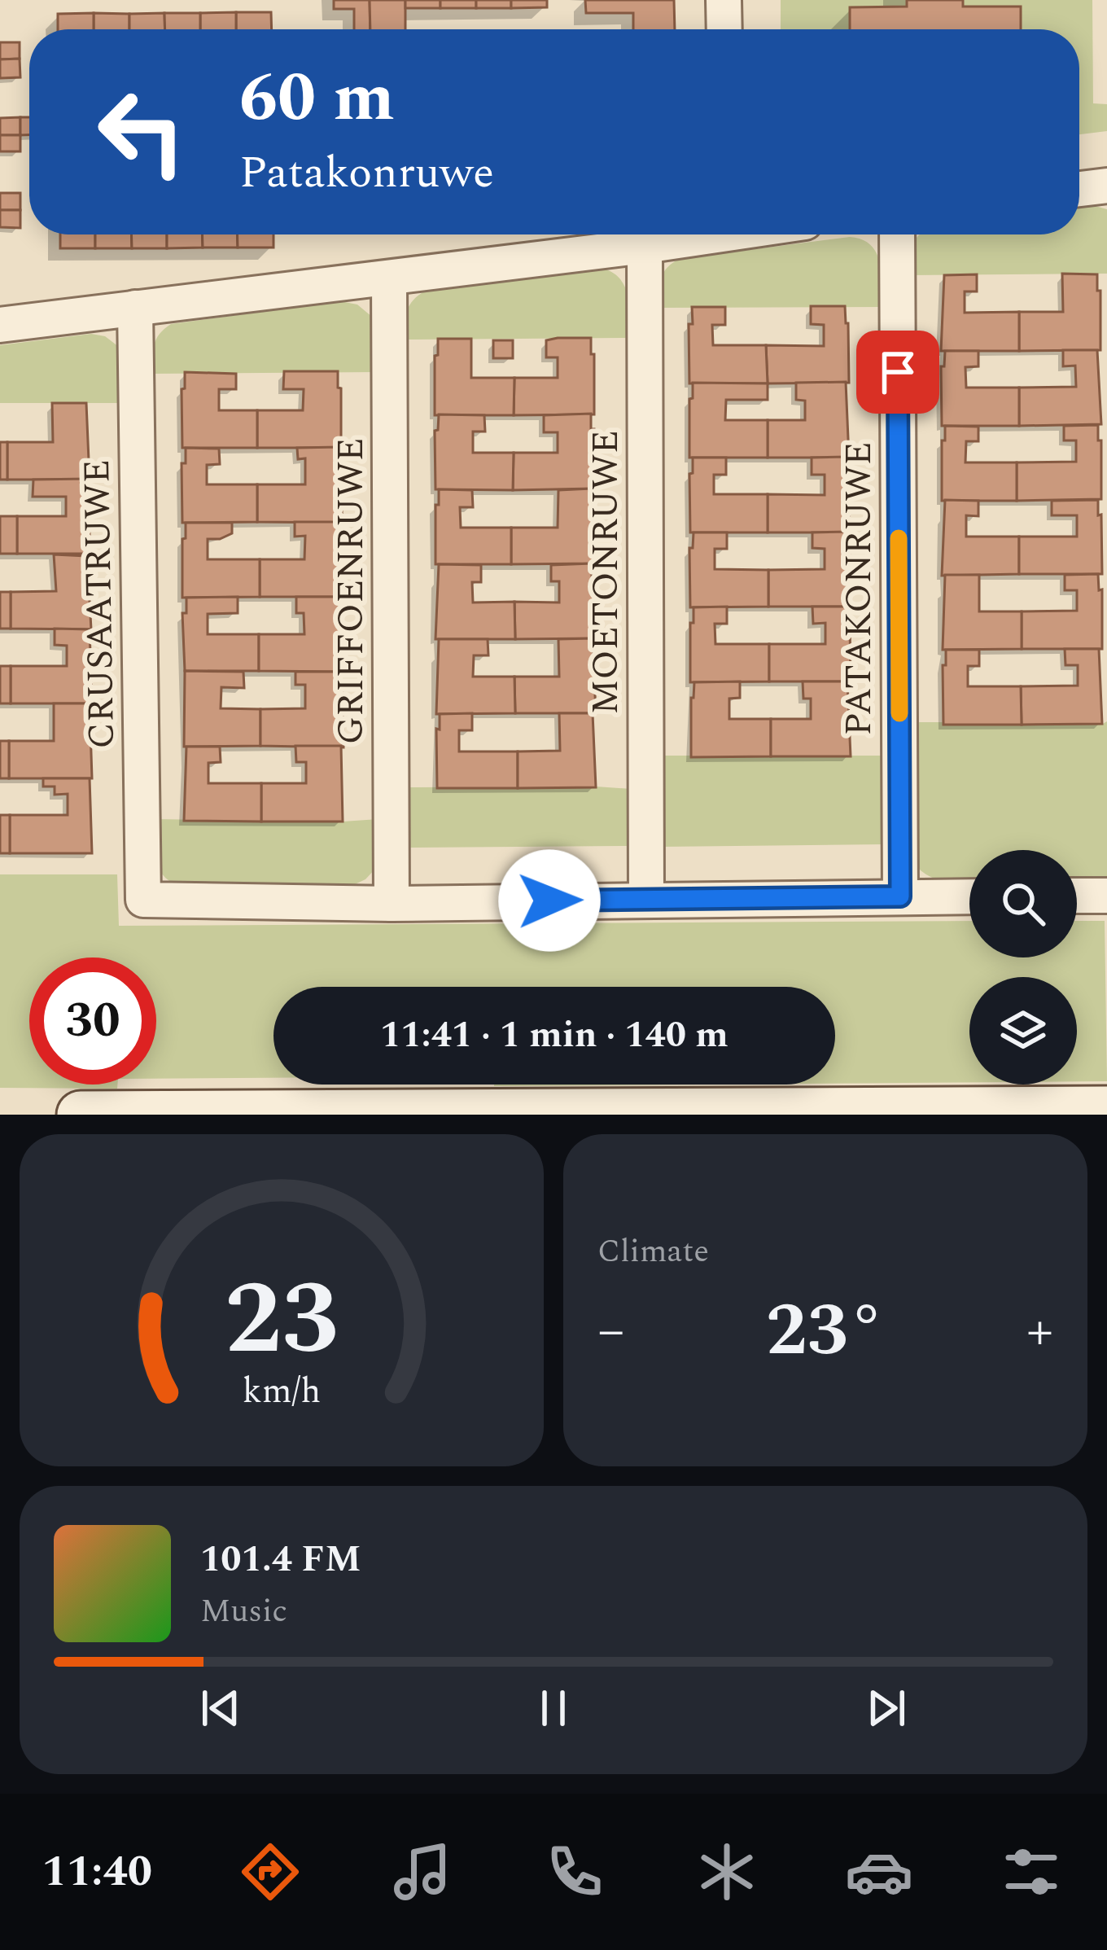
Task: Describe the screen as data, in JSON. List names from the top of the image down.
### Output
{
  "streets": {
    "street": [
      "MOETONRUWE",
      "PATAKONRUWE",
      "GRIFFOENRUWE",
      "CRUSAATRUWE"
    ]
  },
  "crossings": [
    ["GRIFFOENRUWE", "CRUSAATRUWE"]
  ],
  "page": {
    "turn": ["60 m", "Patakonruwe"],
    "limit": "30",
    "trip": "11:41 · 1 min · 140 m",
    "tile": "Climate",
    "heat": ["−", "23°", "+"],
    "song": ["101.4 FM", "Music"],
    "tabs": "11:40",
    "gauge": ["23", "km/h"]
  }
}
